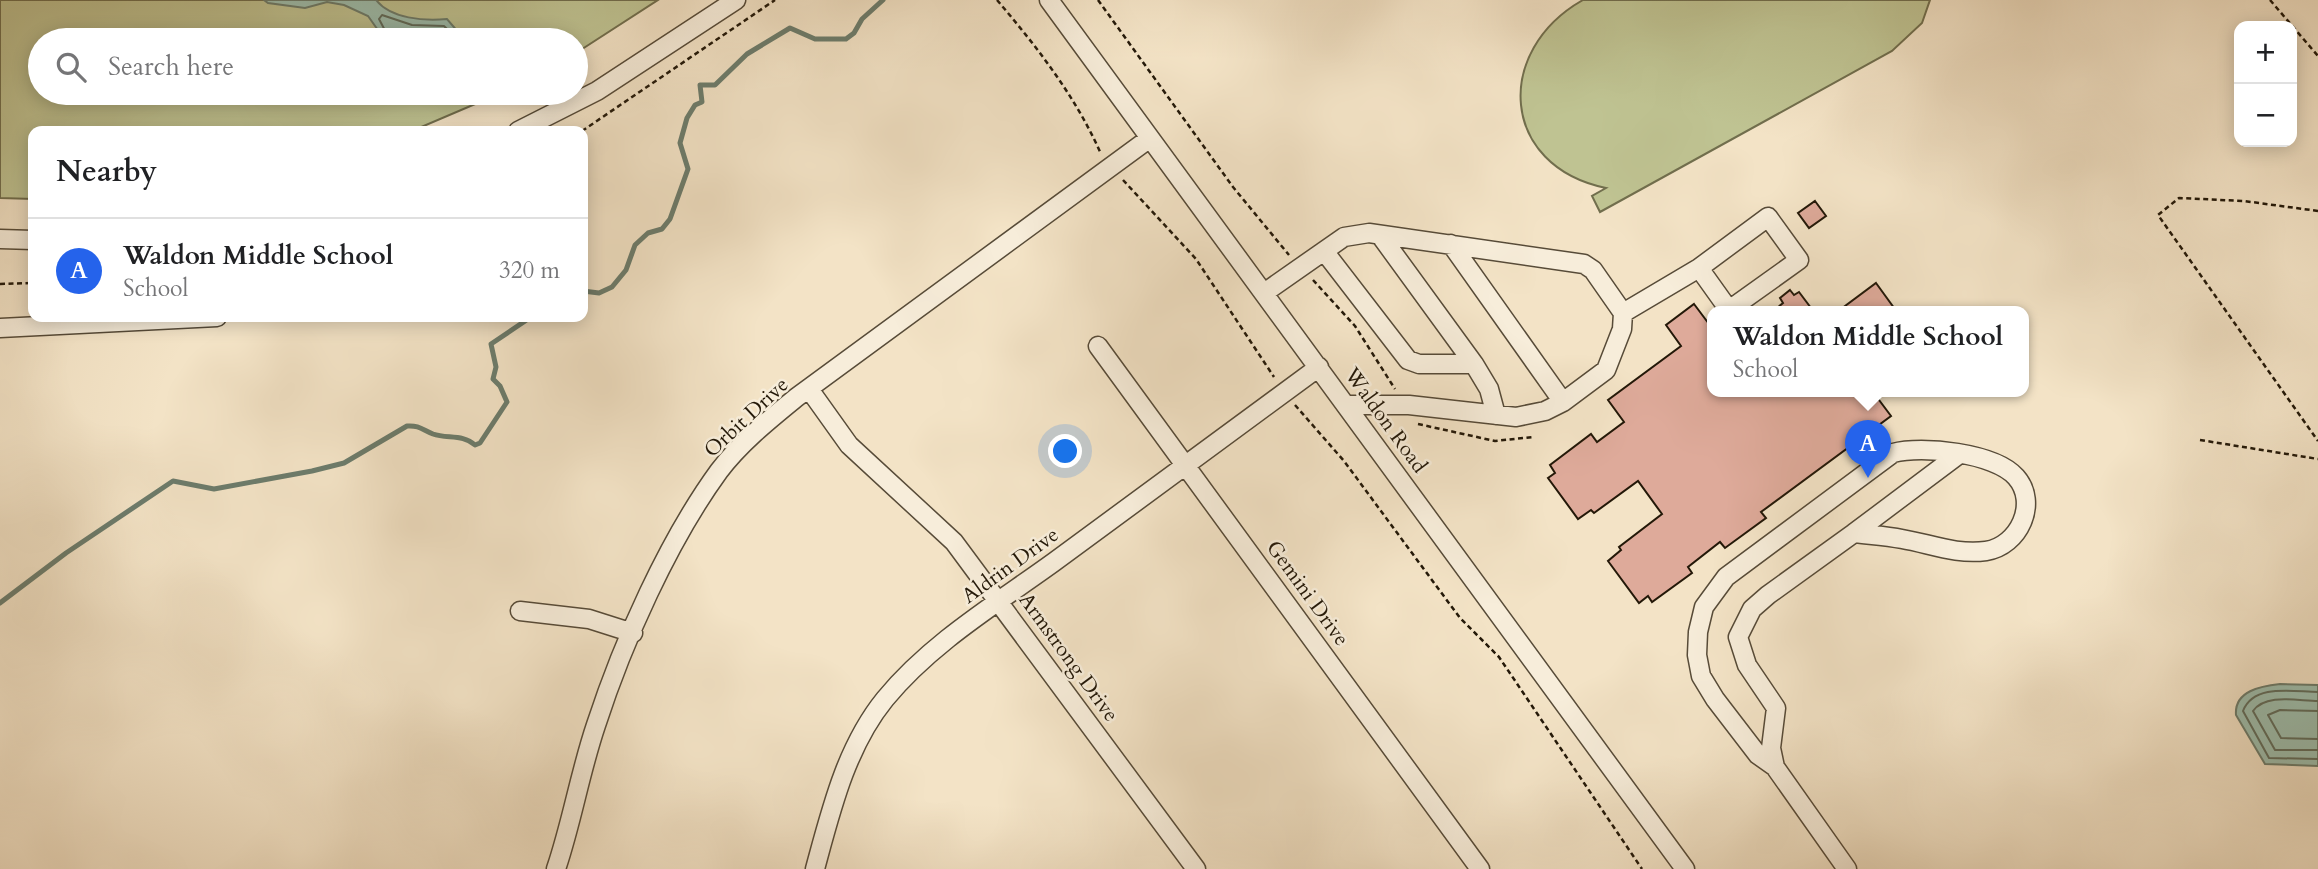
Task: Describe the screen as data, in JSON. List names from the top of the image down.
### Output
{
  "streets": {
    "street": [
      "Orbit Drive",
      "Waldon Road",
      "Aldrin Drive",
      "Gemini Drive",
      "Armstrong Drive"
    ]
  },
  "crossings": [
    ["Orbit Drive", "Waldon Road"],
    ["Orbit Drive", "Armstrong Drive"],
    ["Waldon Road", "Aldrin Drive"],
    ["Aldrin Drive", "Gemini Drive"],
    ["Aldrin Drive", "Armstrong Drive"]
  ],
  "page": {
    "map_buttons": ["+", "−"],
    "search": "Search here",
    "heading": "Nearby",
    "list": [
      {
        "mark": "A",
        "name": "Waldon Middle School",
        "note": "School",
        "value": "320 m"
      }
    ],
    "popup": ["Waldon Middle School", "School"],
    "pins": "A"
  }
}
